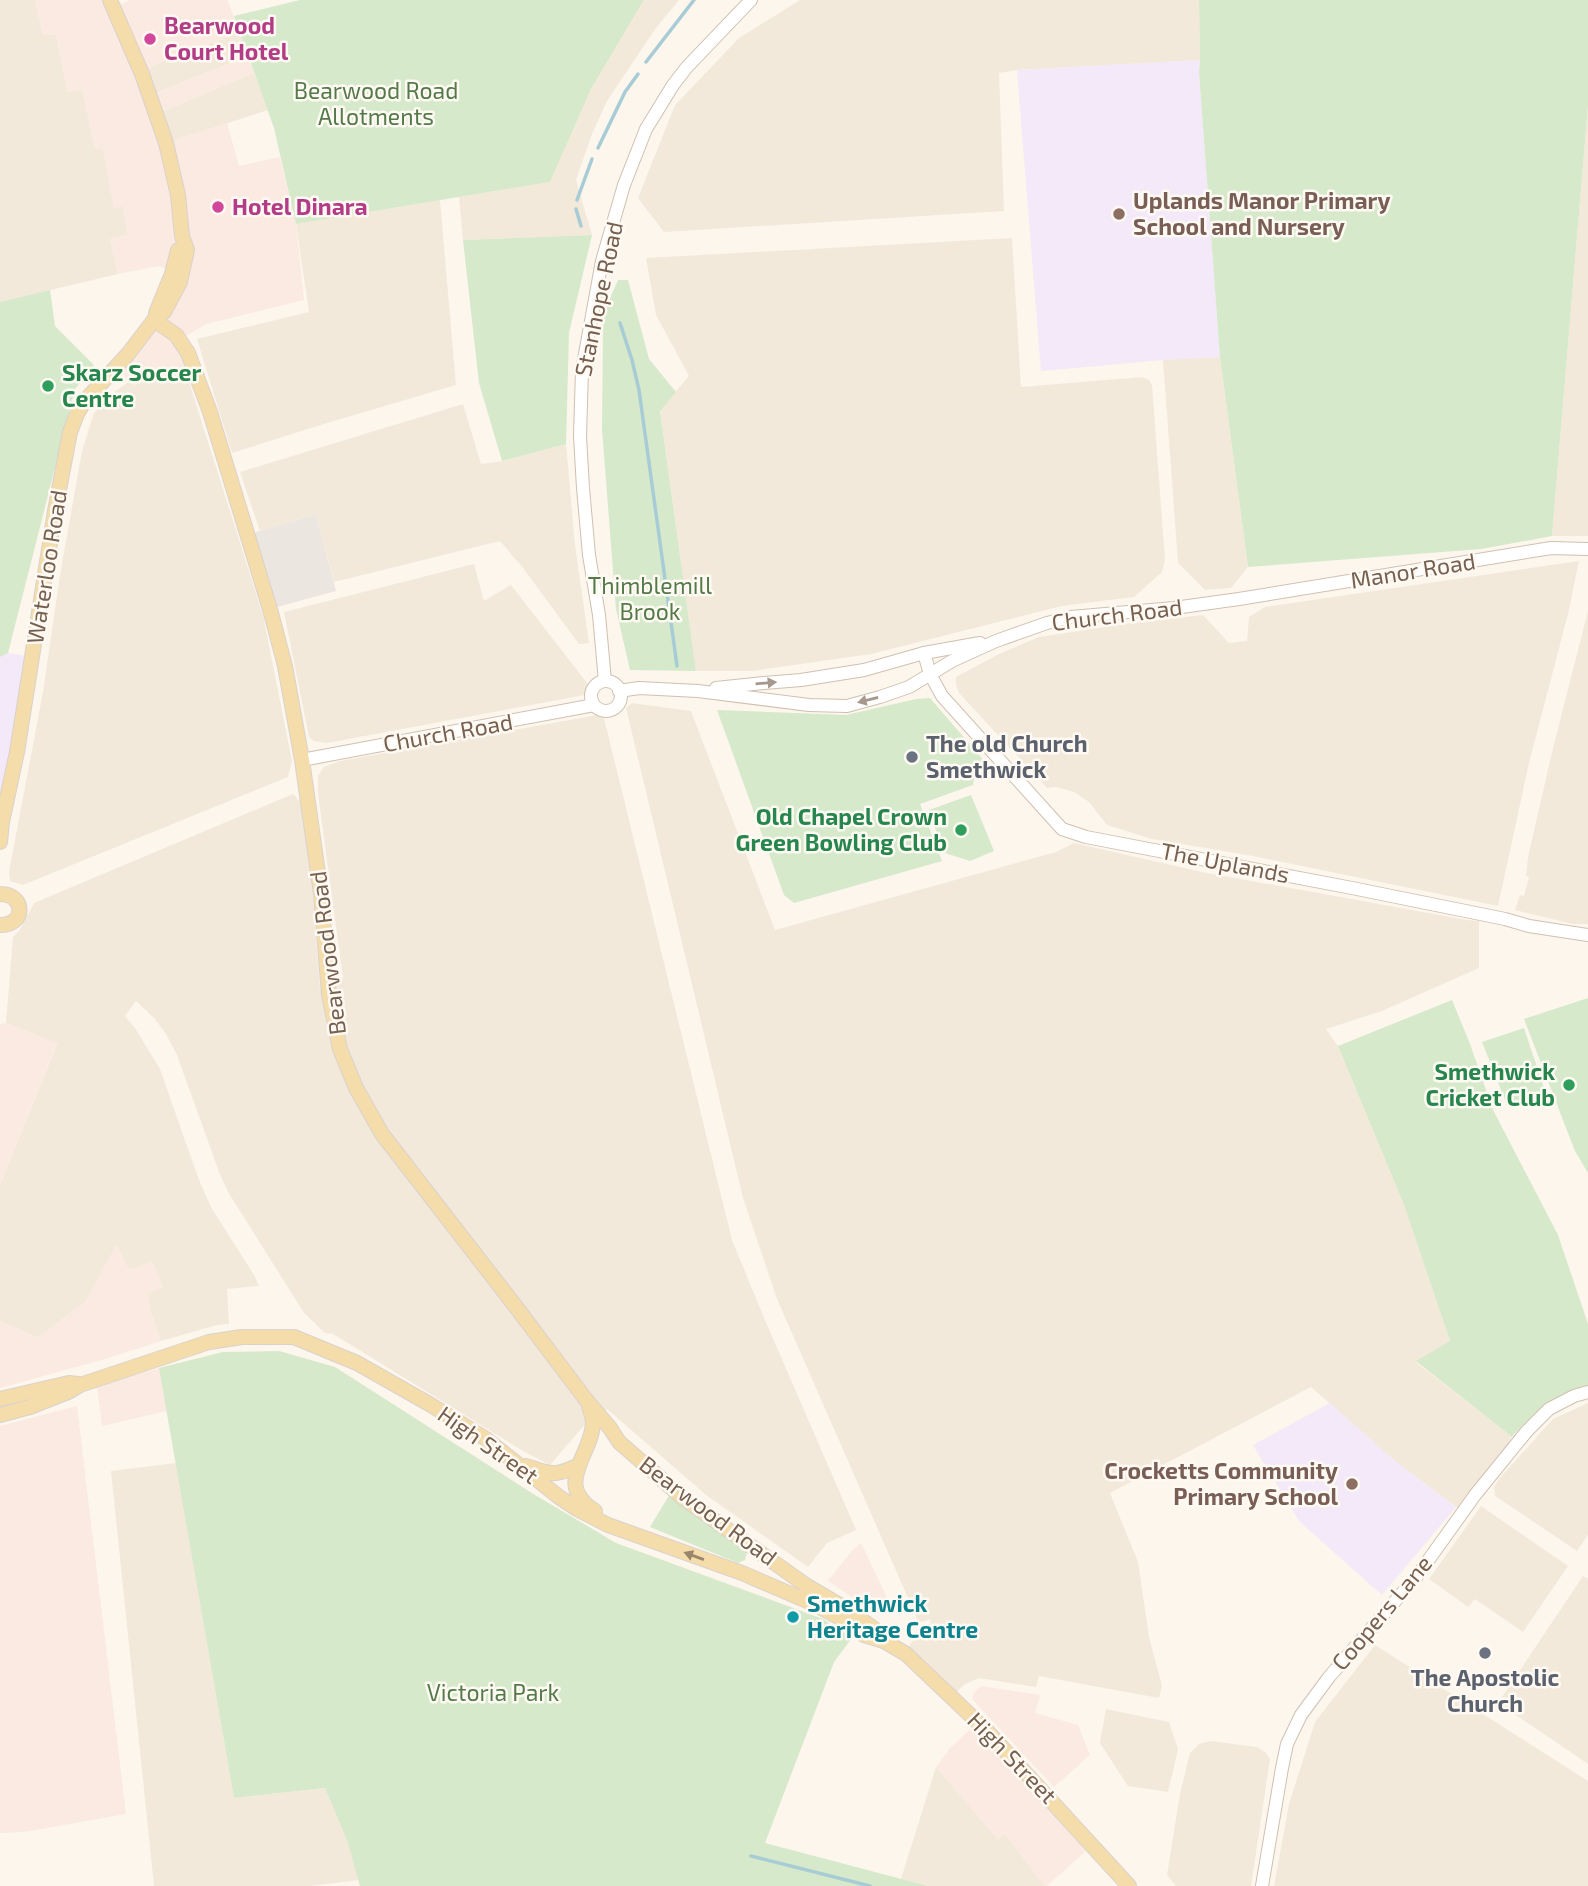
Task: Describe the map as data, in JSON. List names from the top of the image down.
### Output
{
  "streets": {
    "main road": ["Waterloo Road", "Bearwood Road", "High Street"],
    "street": [
      "Stanhope Road",
      "Manor Road",
      "Church Road",
      "The Uplands",
      "Coopers Lane"
    ]
  },
  "crossings": [
    ["Stanhope Road", "Church Road"],
    ["Waterloo Road", "Bearwood Road"],
    ["Manor Road", "Church Road"],
    ["Church Road", "The Uplands"],
    ["Church Road", "Bearwood Road"],
    ["Bearwood Road", "High Street"]
  ],
  "parks": ["Bearwood Road Allotments", "Thimblemill Brook", "Victoria Park"],
  "places": [
    "Bearwood Court Hotel",
    "Hotel Dinara",
    "Uplands Manor Primary School and Nursery",
    "Skarz Soccer Centre",
    "The old Church Smethwick",
    "Old Chapel Crown Green Bowling Club",
    "Smethwick Cricket Club",
    "Crocketts Community Primary School",
    "Smethwick Heritage Centre",
    "The Apostolic Church"
  ]
}
